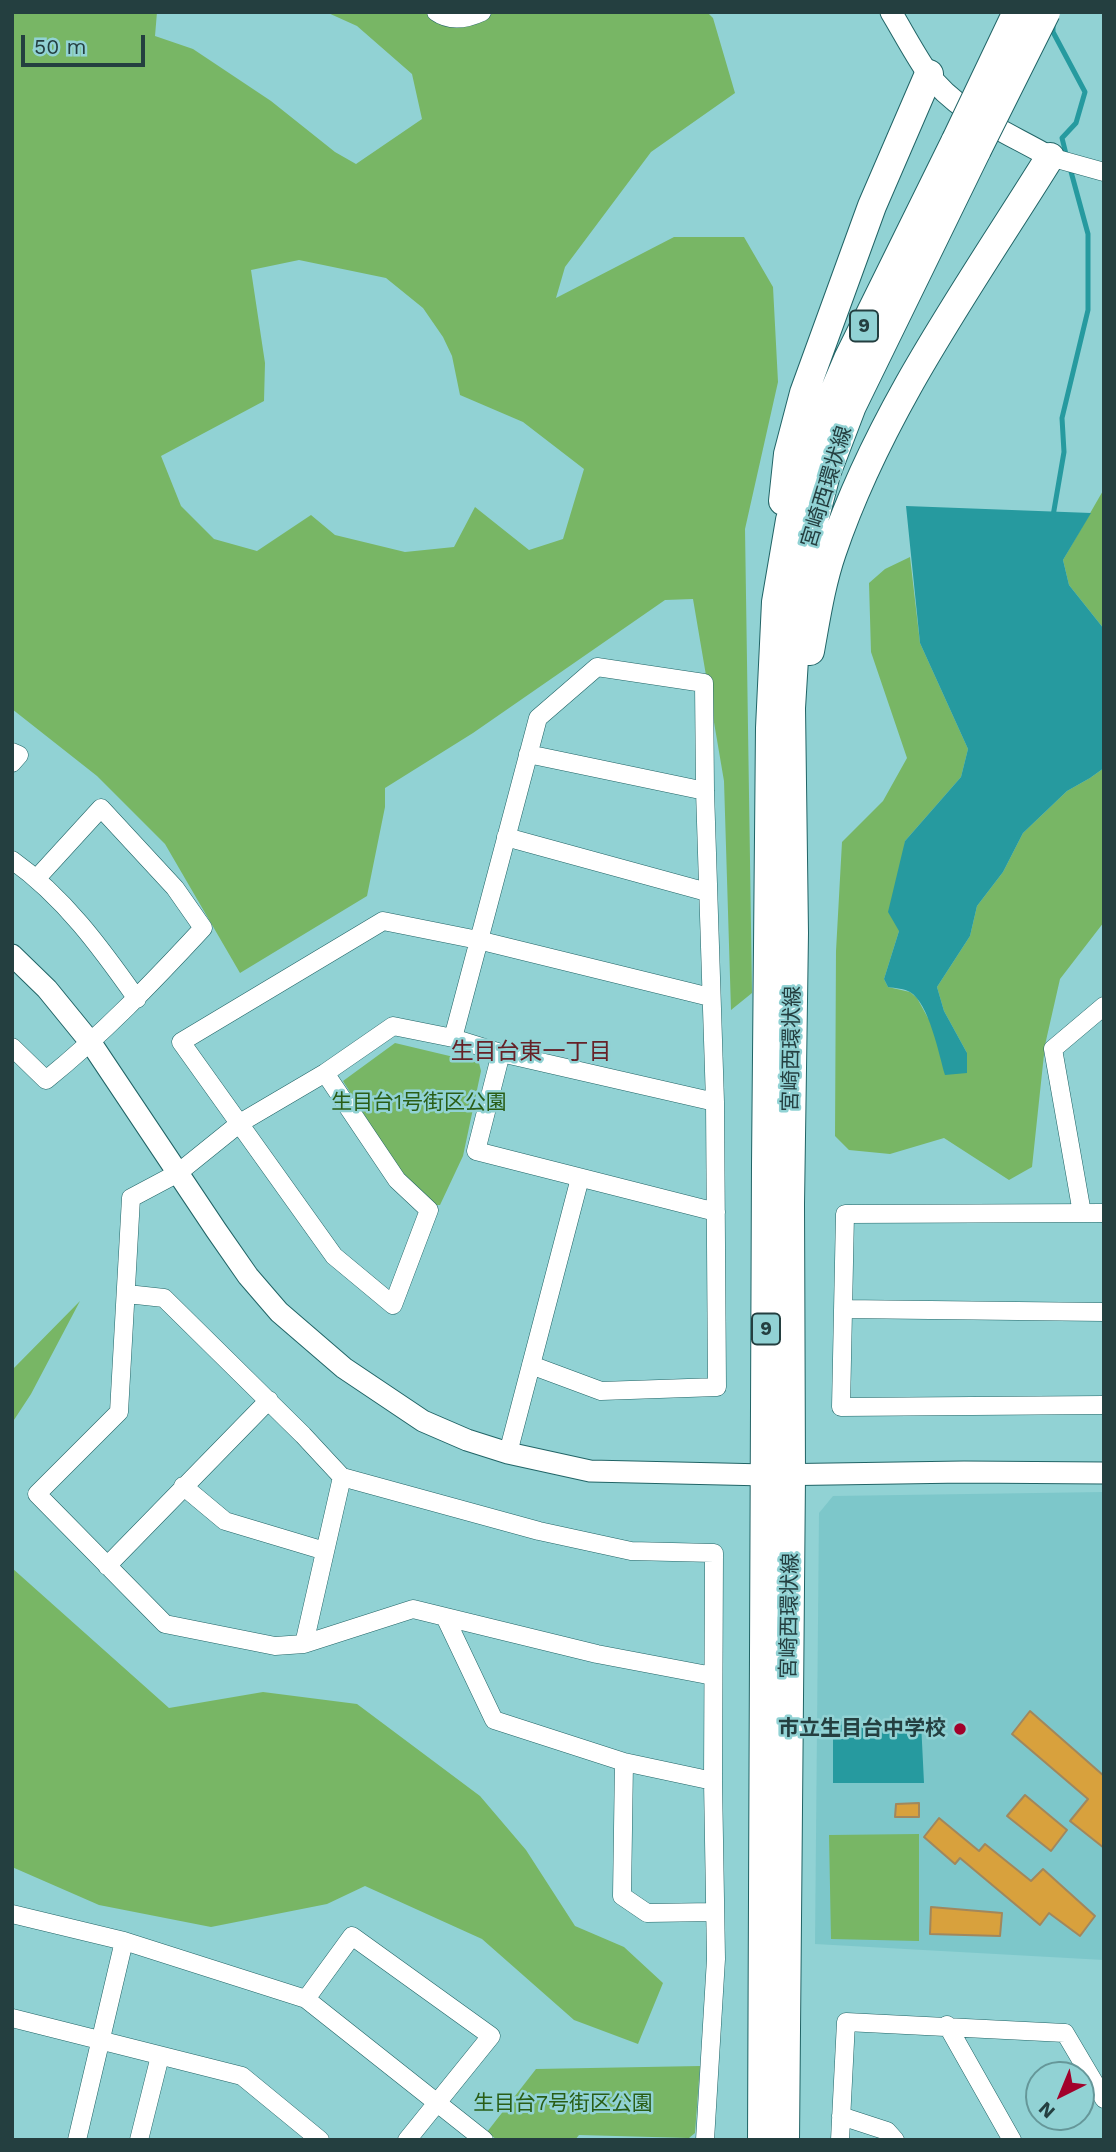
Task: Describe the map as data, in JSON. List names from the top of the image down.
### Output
{
  "streets": {
    "main road": ["9", "宮崎西環状線"]
  },
  "districts": ["生目台東一丁目"],
  "parks": ["生目台1号街区公園", "生目台7号街区公園"],
  "places": ["市立生目台中学校"],
  "scale_bar": "50 m",
  "north": "bottom left"
}
